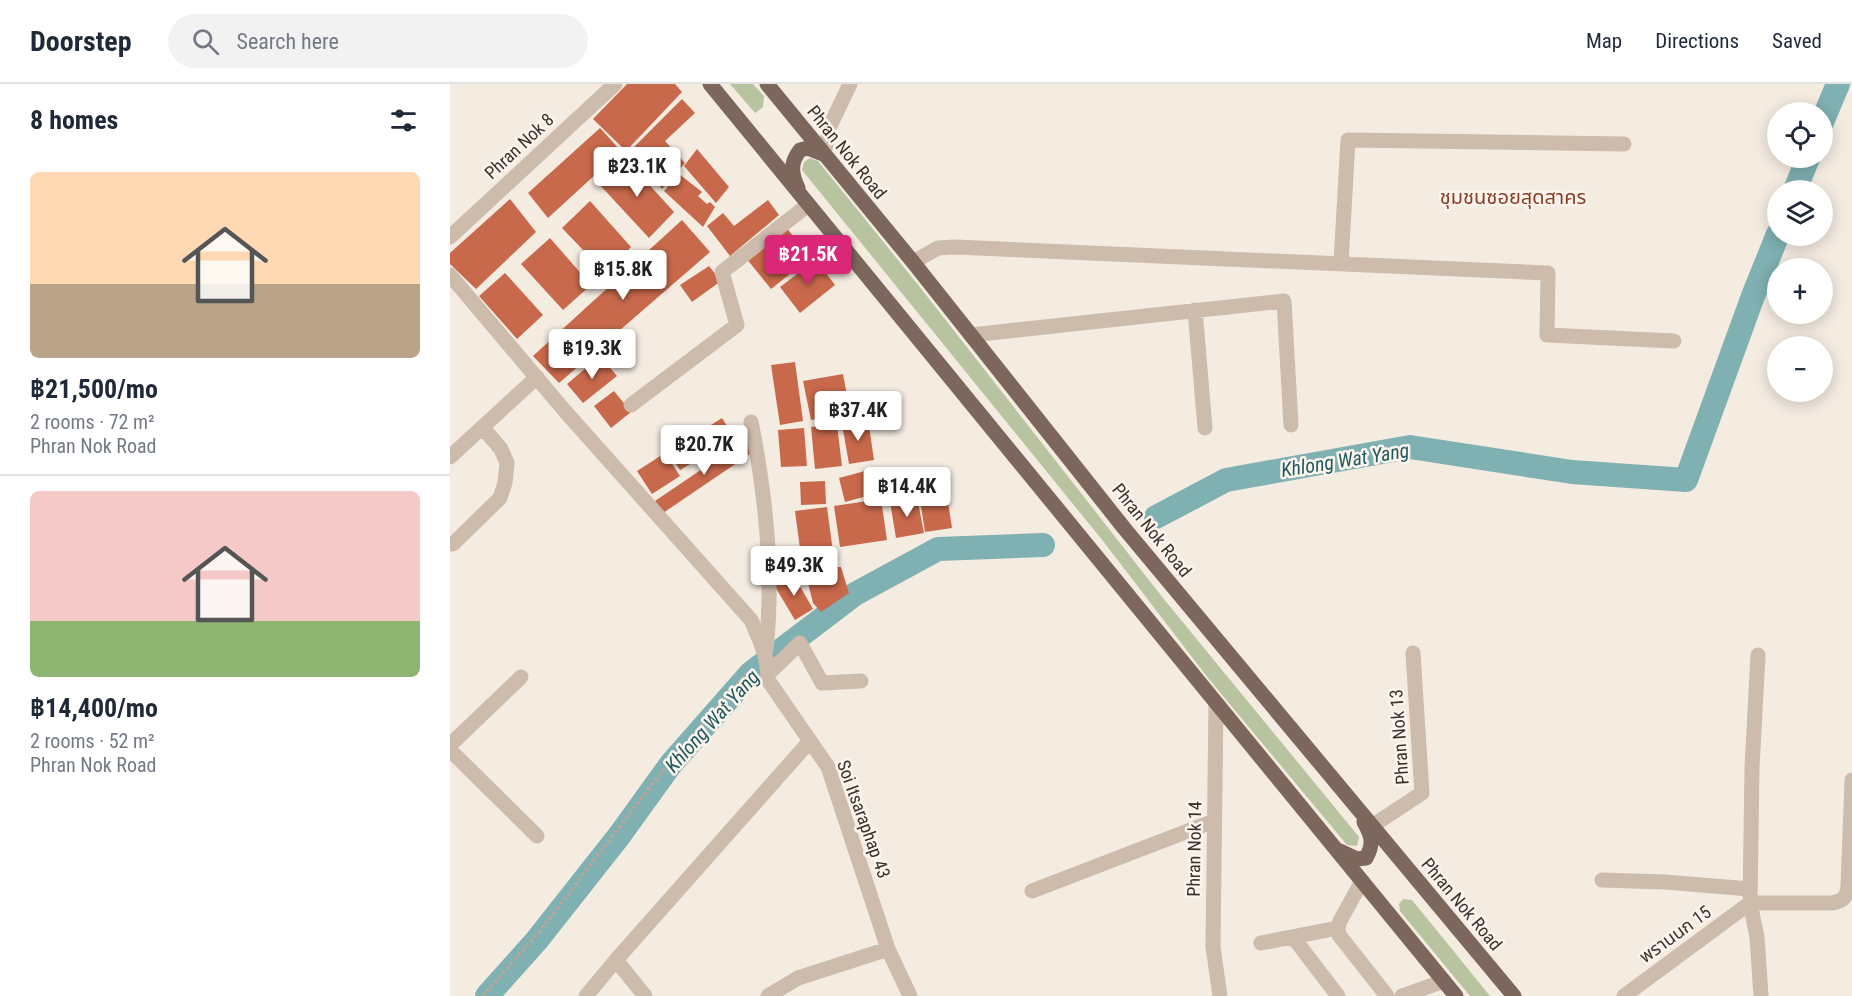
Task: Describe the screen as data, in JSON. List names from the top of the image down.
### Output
{
  "streets": {
    "main road": ["Phran Nok Road"],
    "street": [
      "Phran Nok 8",
      "Phran Nok 13",
      "Soi Itsaraphap 43",
      "Phran Nok 14",
      "พรานนก 15"
    ]
  },
  "crossings": [
    ["Phran Nok Road", "Phran Nok 13"]
  ],
  "districts": ["ชุมชนซอยสุดสาคร"],
  "water": ["Khlong Wat Yang"],
  "page": {
    "header": "Doorstep",
    "search": "Search here",
    "nav": ["Map", "Directions", "Saved"],
    "heading": "8 homes",
    "map_buttons": ["+", "−"],
    "price": [
      "฿23.1K",
      "฿21.5K",
      "฿15.8K",
      "฿19.3K",
      "฿37.4K",
      "฿20.7K",
      "฿14.4K",
      "฿49.3K"
    ],
    "list": [
      {
        "name": "฿21,500/mo",
        "note": "2 rooms · 72 m² · Phran Nok Road"
      },
      {
        "name": "฿14,400/mo",
        "note": "2 rooms · 52 m² · Phran Nok Road"
      }
    ]
  }
}
